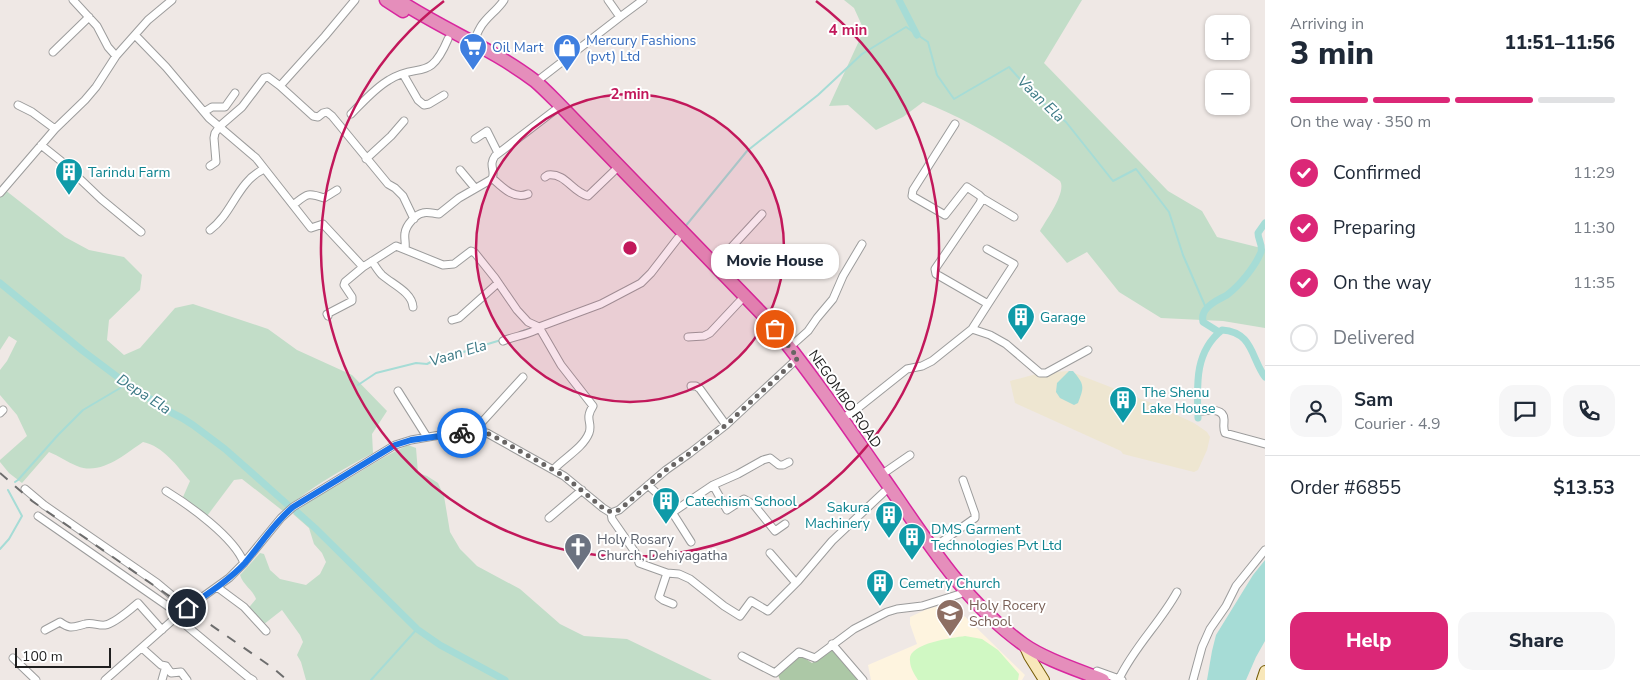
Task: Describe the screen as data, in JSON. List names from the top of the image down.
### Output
{
  "streets": {
    "highway": ["NEGOMBO ROAD"]
  },
  "water": ["Vaan Ela", "Depa Ela"],
  "places": {
    "supermarket": ["Oil Mart"],
    "shop": ["Mercury Fashions (pvt) Ltd"],
    "building": [
      "Tarindu Farm",
      "Garage",
      "The Shenu Lake House",
      "Catechism School",
      "Sakura Machinery",
      "DMS Garment Technologies Pvt Ltd",
      "Cemetry Church"
    ],
    "other": ["Movie House"],
    "church": ["Holy Rosary Church, Dehiyagatha"],
    "school or university": ["Holy Rocery School"]
  },
  "scale_bar": "100 m",
  "page": {
    "heading": ["3 min", "Arriving in", "11:51–11:56"],
    "panel": [
      "Sam",
      "Courier · 4.9",
      "Order #6855",
      "$13.53"
    ],
    "map_buttons": ["+", "−"],
    "bar": "On the way · 350 m",
    "list": [
      ["Confirmed", "11:29"],
      ["Preparing", "11:30"],
      ["On the way", "11:35"],
      "Delivered"
    ],
    "bubble": "Movie House",
    "buttons": ["Help", "Share"],
    "scale": "100 m"
  },
  "rings": ["4 min", "2 min"]
}
